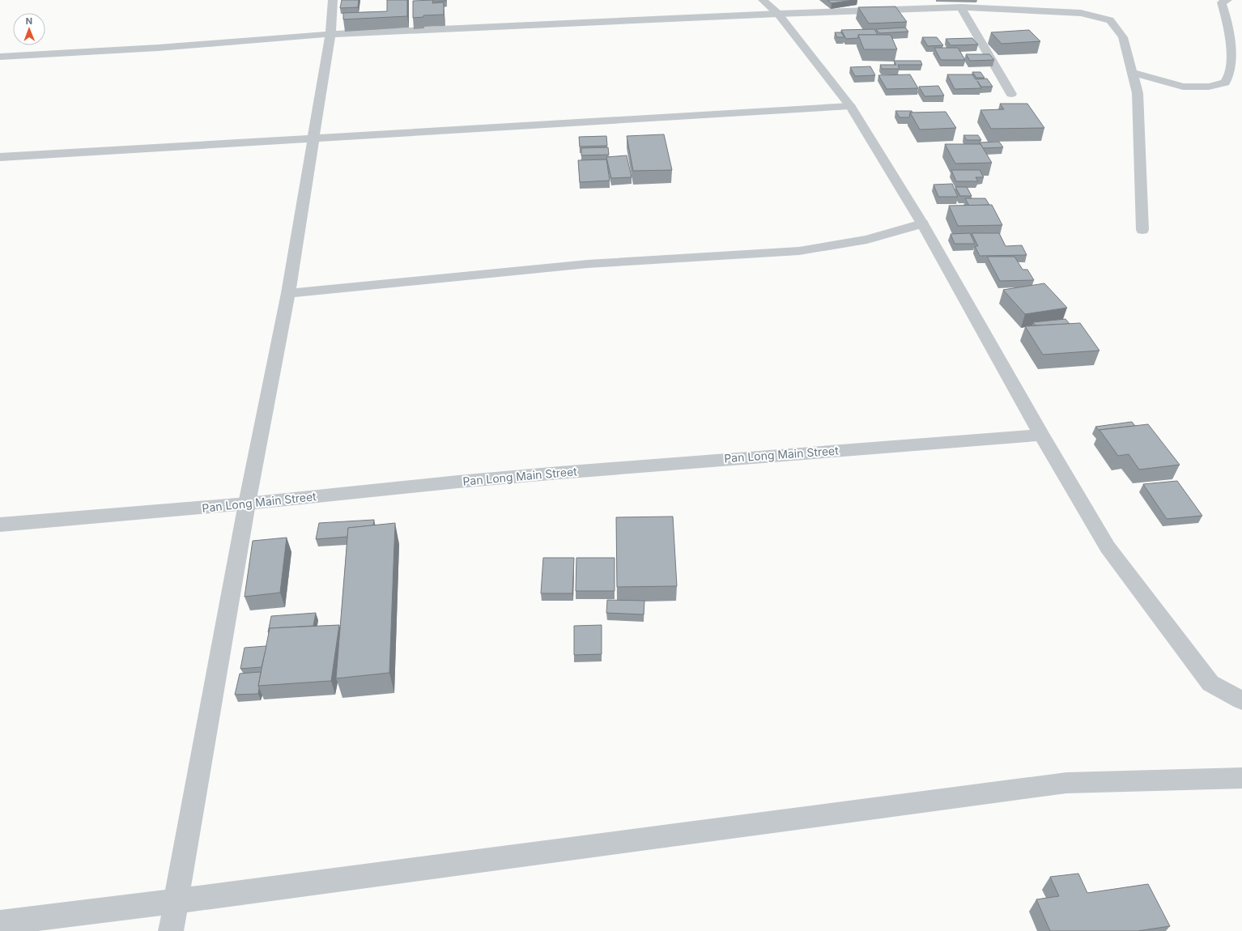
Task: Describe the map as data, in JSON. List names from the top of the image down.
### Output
{
  "streets": {
    "street": ["Pan Long Main Street"]
  },
  "north": "top"
}
